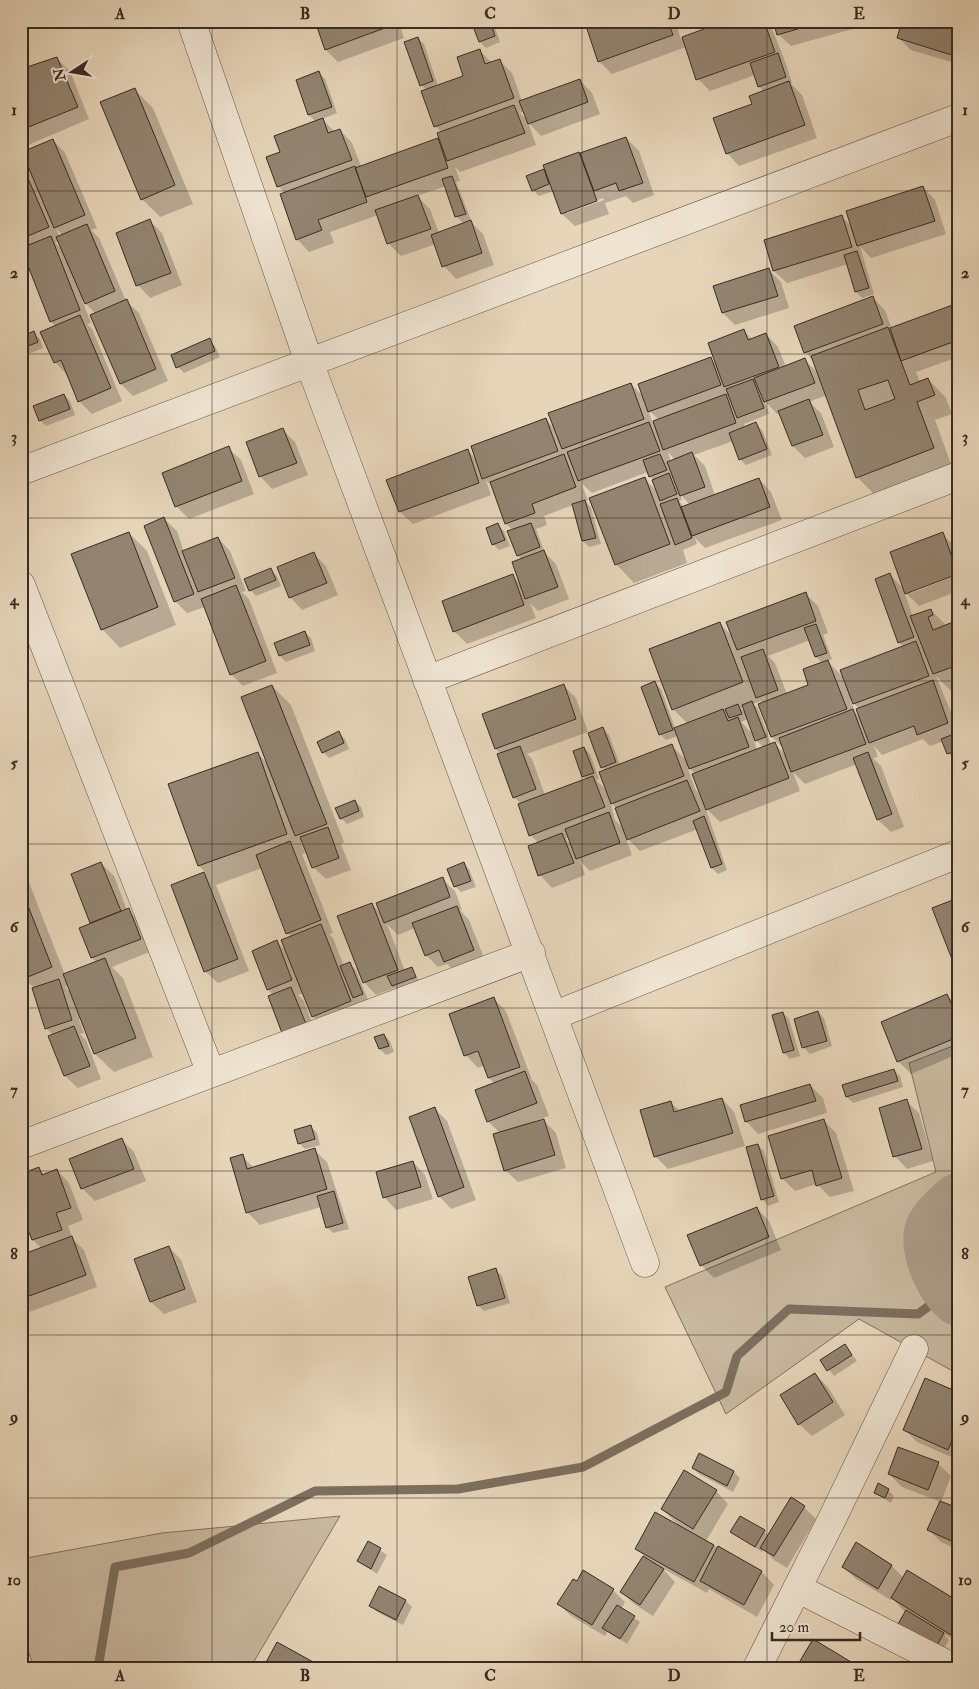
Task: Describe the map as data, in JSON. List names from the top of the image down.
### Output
{
  "scale_bar": "20 m",
  "north": "left",
  "grid": {
    "columns": [
      "A",
      "B",
      "C",
      "D",
      "E"
    ],
    "rows": [
      "1",
      "2",
      "3",
      "4",
      "5",
      "6",
      "7",
      "8",
      "9",
      "10"
    ]
  }
}
